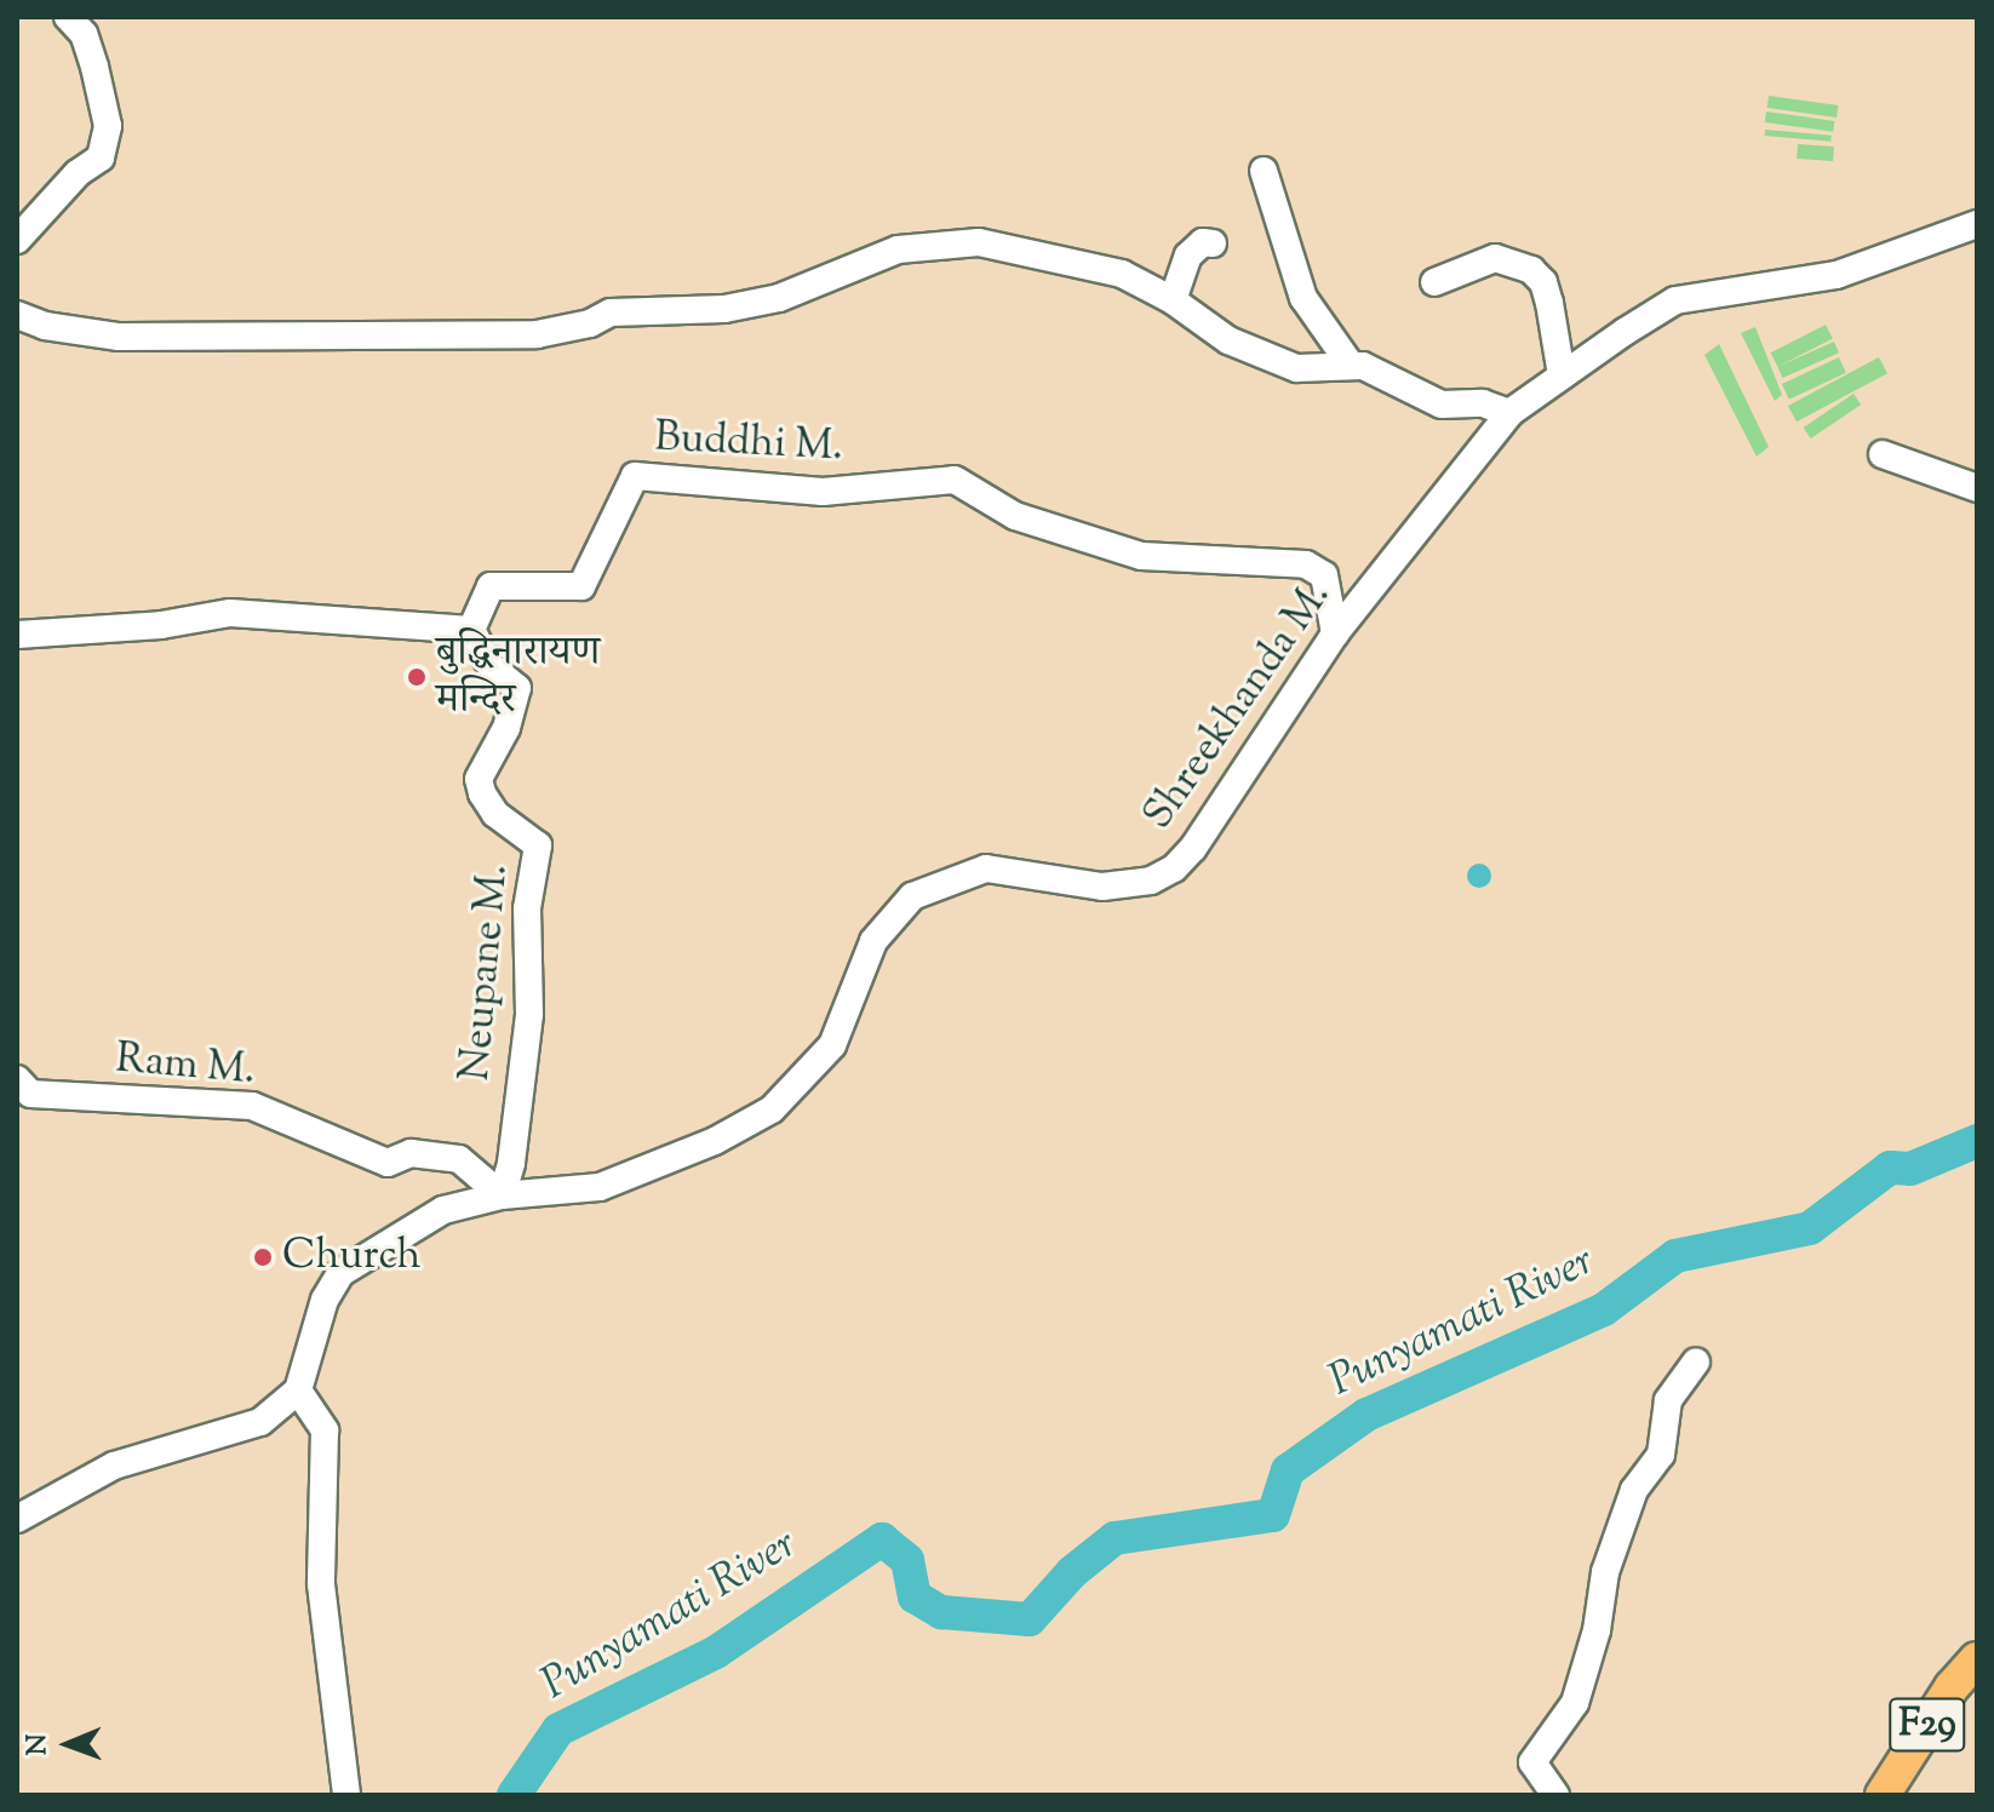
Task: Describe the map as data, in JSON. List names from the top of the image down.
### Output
{
  "streets": {
    "main road": ["F29"],
    "street": [
      "Buddhi M.",
      "Shreekhanda M.",
      "Neupane M.",
      "Ram M."
    ]
  },
  "crossings": [
    ["Buddhi M.", "Shreekhanda M."],
    ["Buddhi M.", "Neupane M."],
    ["Shreekhanda M.", "Neupane M."],
    ["Shreekhanda M.", "Ram M."],
    ["Neupane M.", "Ram M."]
  ],
  "water": ["Punyamati River"],
  "places": ["बुद्धिनारायण मन्दिर", "Church"],
  "north": "left"
}
